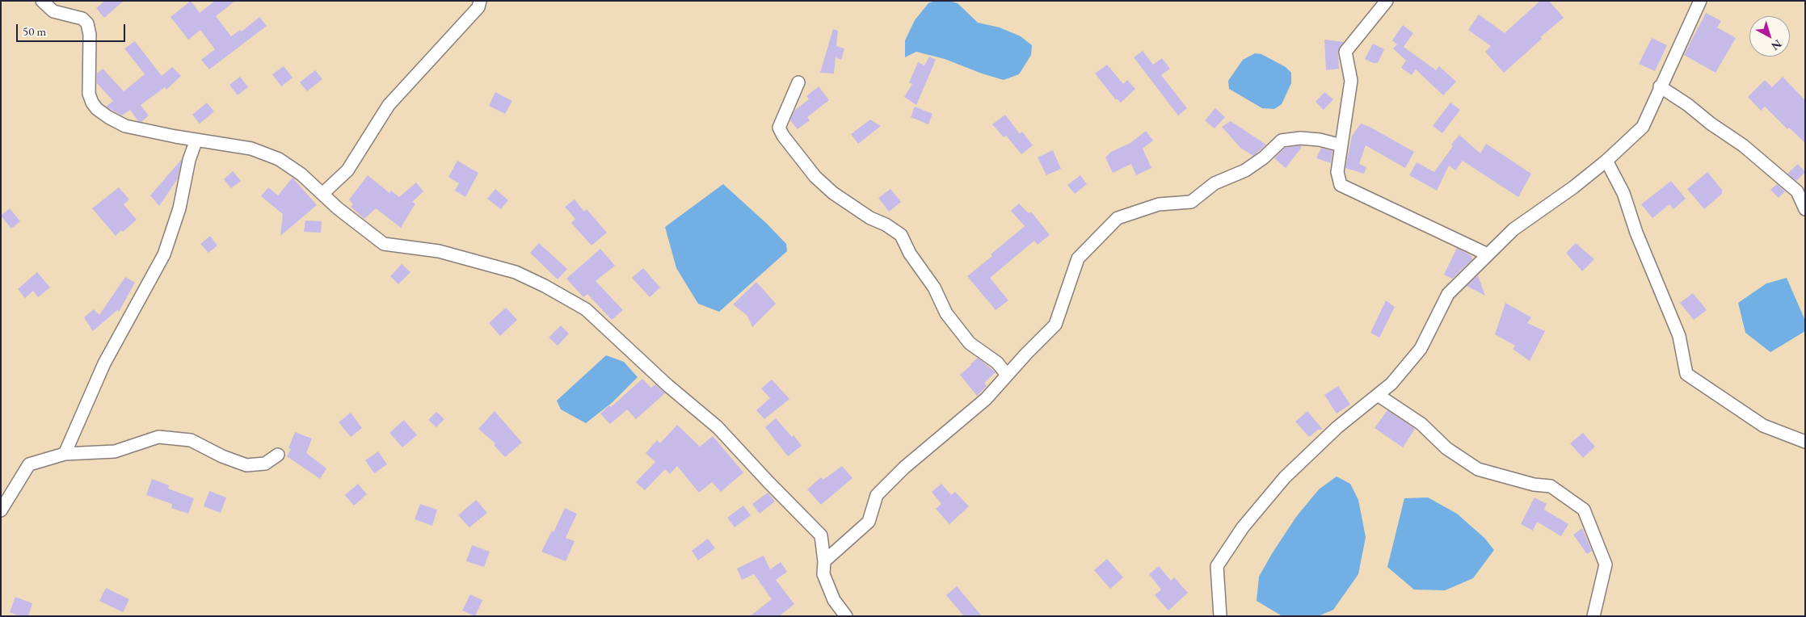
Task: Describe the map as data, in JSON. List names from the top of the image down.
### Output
{
  "scale_bar": "50 m",
  "north": "bottom right"
}
